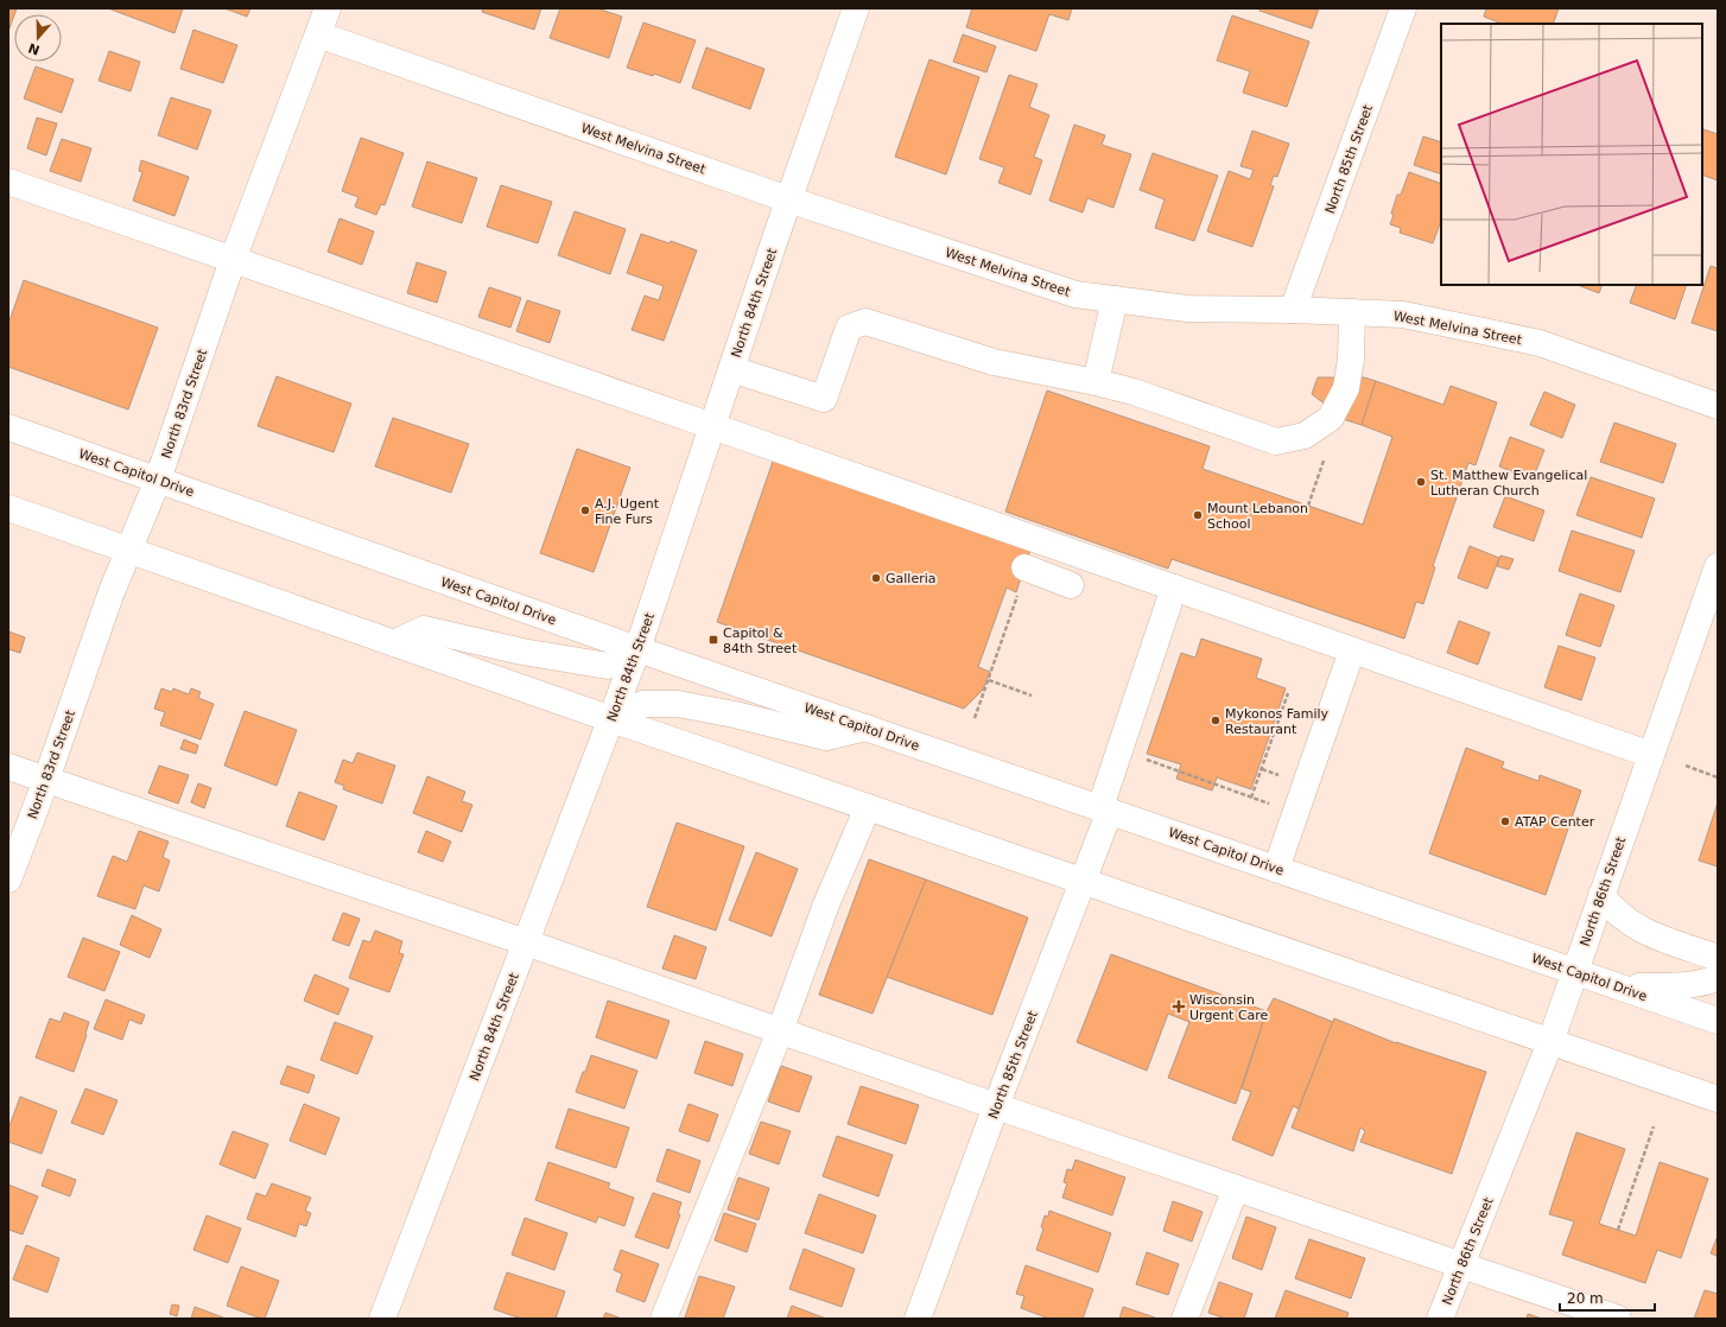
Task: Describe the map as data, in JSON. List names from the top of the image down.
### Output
{
  "streets": {
    "street": [
      "West Melvina Street",
      "North 85th Street",
      "North 84th Street",
      "North 83rd Street",
      "West Capitol Drive",
      "North 86th Street"
    ]
  },
  "crossings": [
    ["West Melvina Street", "North 85th Street"],
    ["West Melvina Street", "North 84th Street"],
    ["West Melvina Street", "North 83rd Street"],
    ["North 85th Street", "West Capitol Drive"],
    ["North 84th Street", "West Capitol Drive"],
    ["North 83rd Street", "West Capitol Drive"],
    ["West Capitol Drive", "North 86th Street"]
  ],
  "places": {
    "other": [
      "St. Matthew Evangelical Lutheran Church",
      "A.J. Ugent Fine Furs",
      "Mount Lebanon School",
      "Galleria",
      "Mykonos Family Restaurant",
      "ATAP Center"
    ],
    "transit": ["Capitol & 84th Street"],
    "health": ["Wisconsin Urgent Care"]
  },
  "scale_bar": "20 m",
  "north": "bottom"
}
